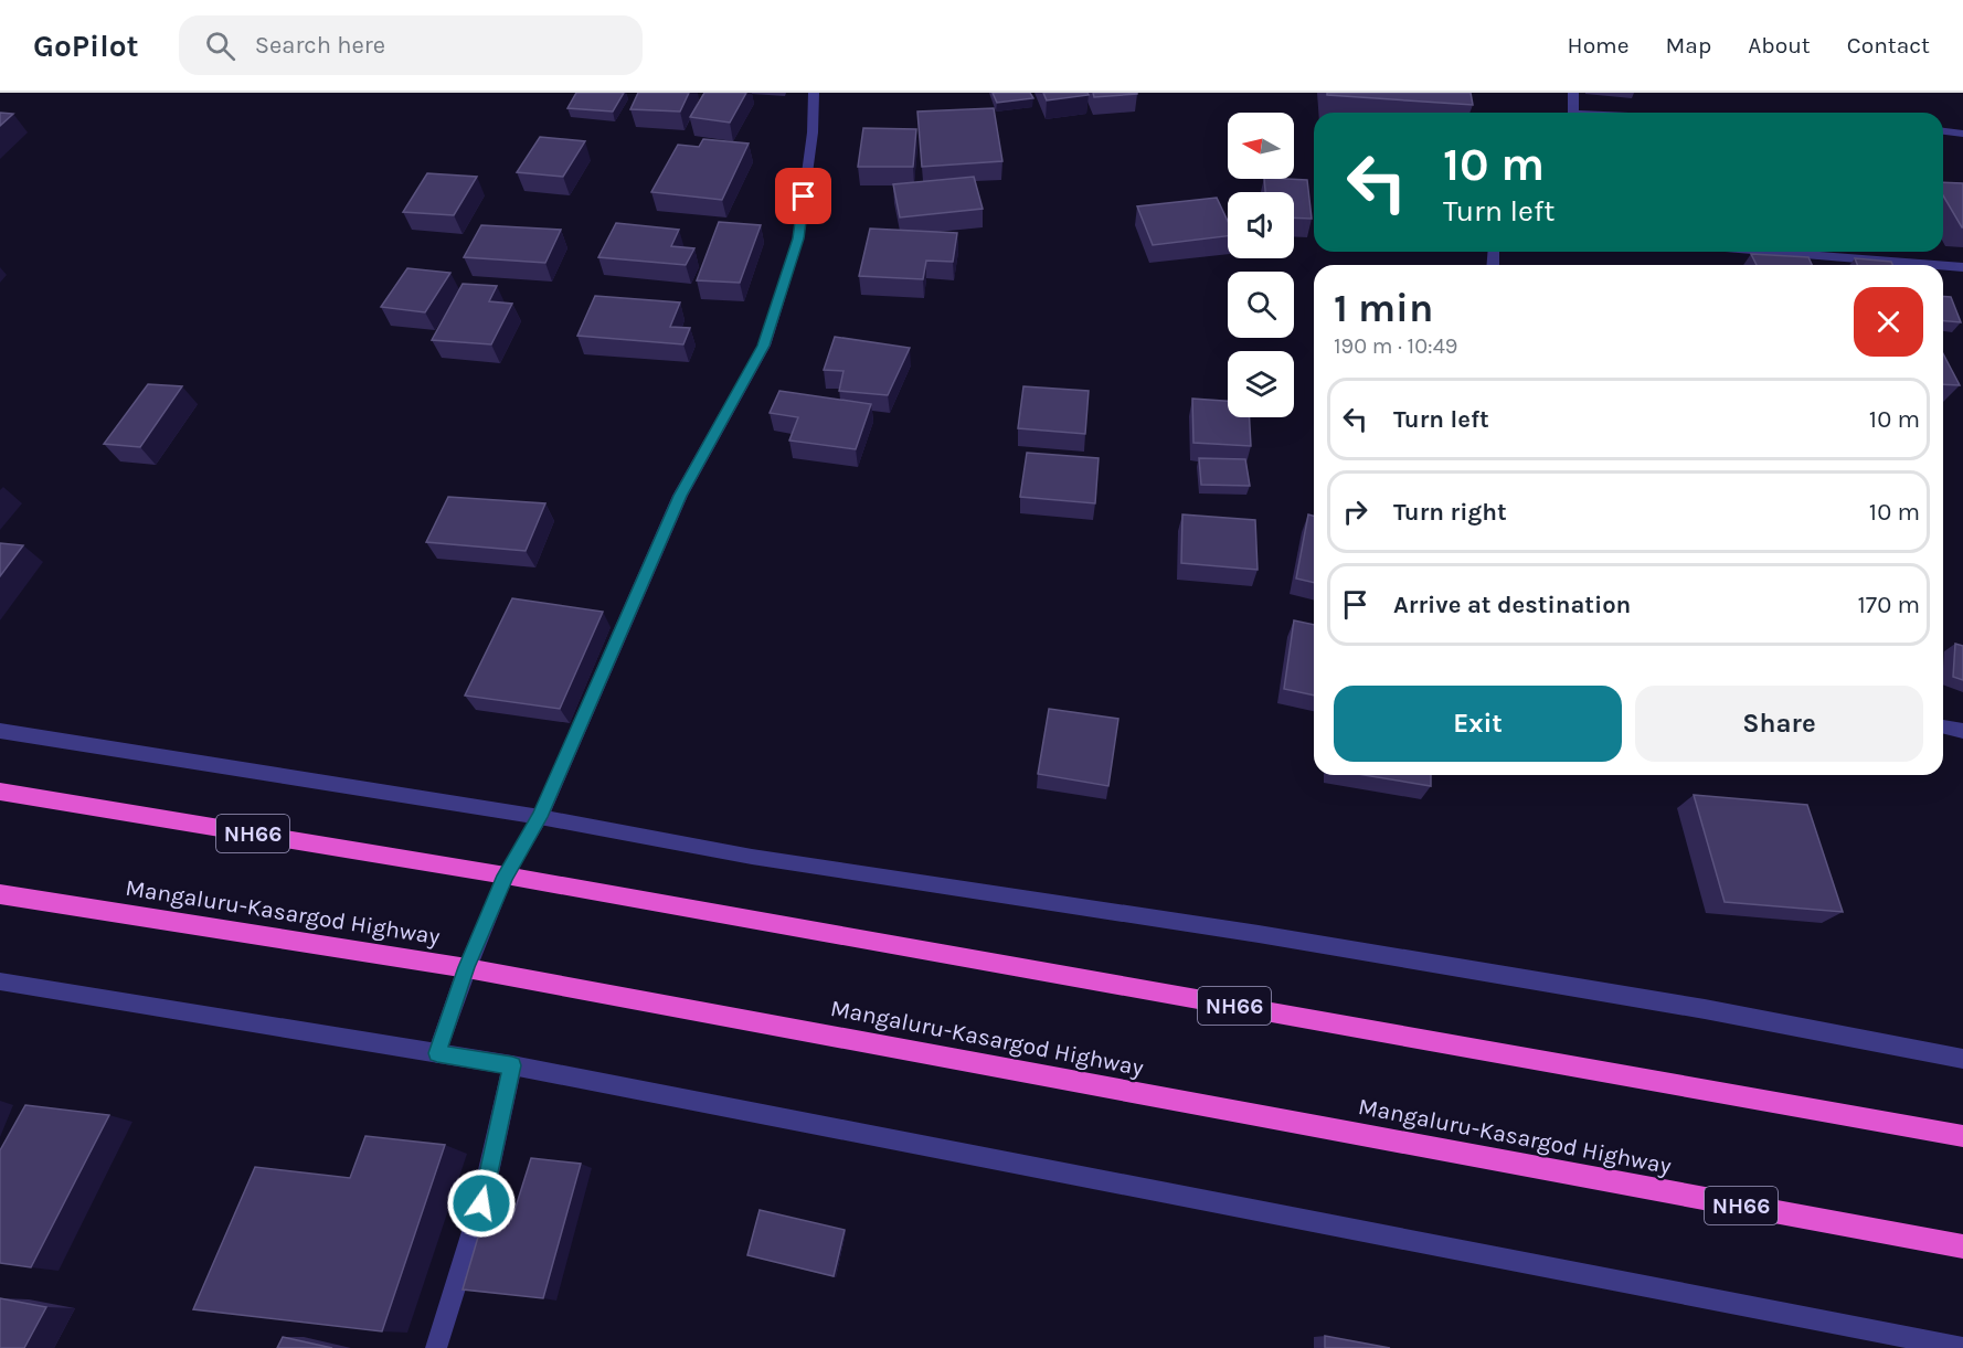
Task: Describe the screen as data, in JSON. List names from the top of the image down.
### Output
{
  "streets": {
    "highway": ["NH66", "Mangaluru-Kasargod Highway"]
  },
  "north": "left",
  "page": {
    "header": "GoPilot",
    "search": "Search here",
    "nav": [
      "Home",
      "Map",
      "About",
      "Contact"
    ],
    "turn": ["10 m", "Turn left"],
    "heading": ["1 min", "190 m · 10:49"],
    "list": [
      {
        "name": "Turn left",
        "value": "10 m"
      },
      {
        "name": "Turn right",
        "value": "10 m"
      },
      {
        "name": "Arrive at destination",
        "value": "170 m"
      }
    ],
    "buttons": ["Exit", "Share"]
  }
}
